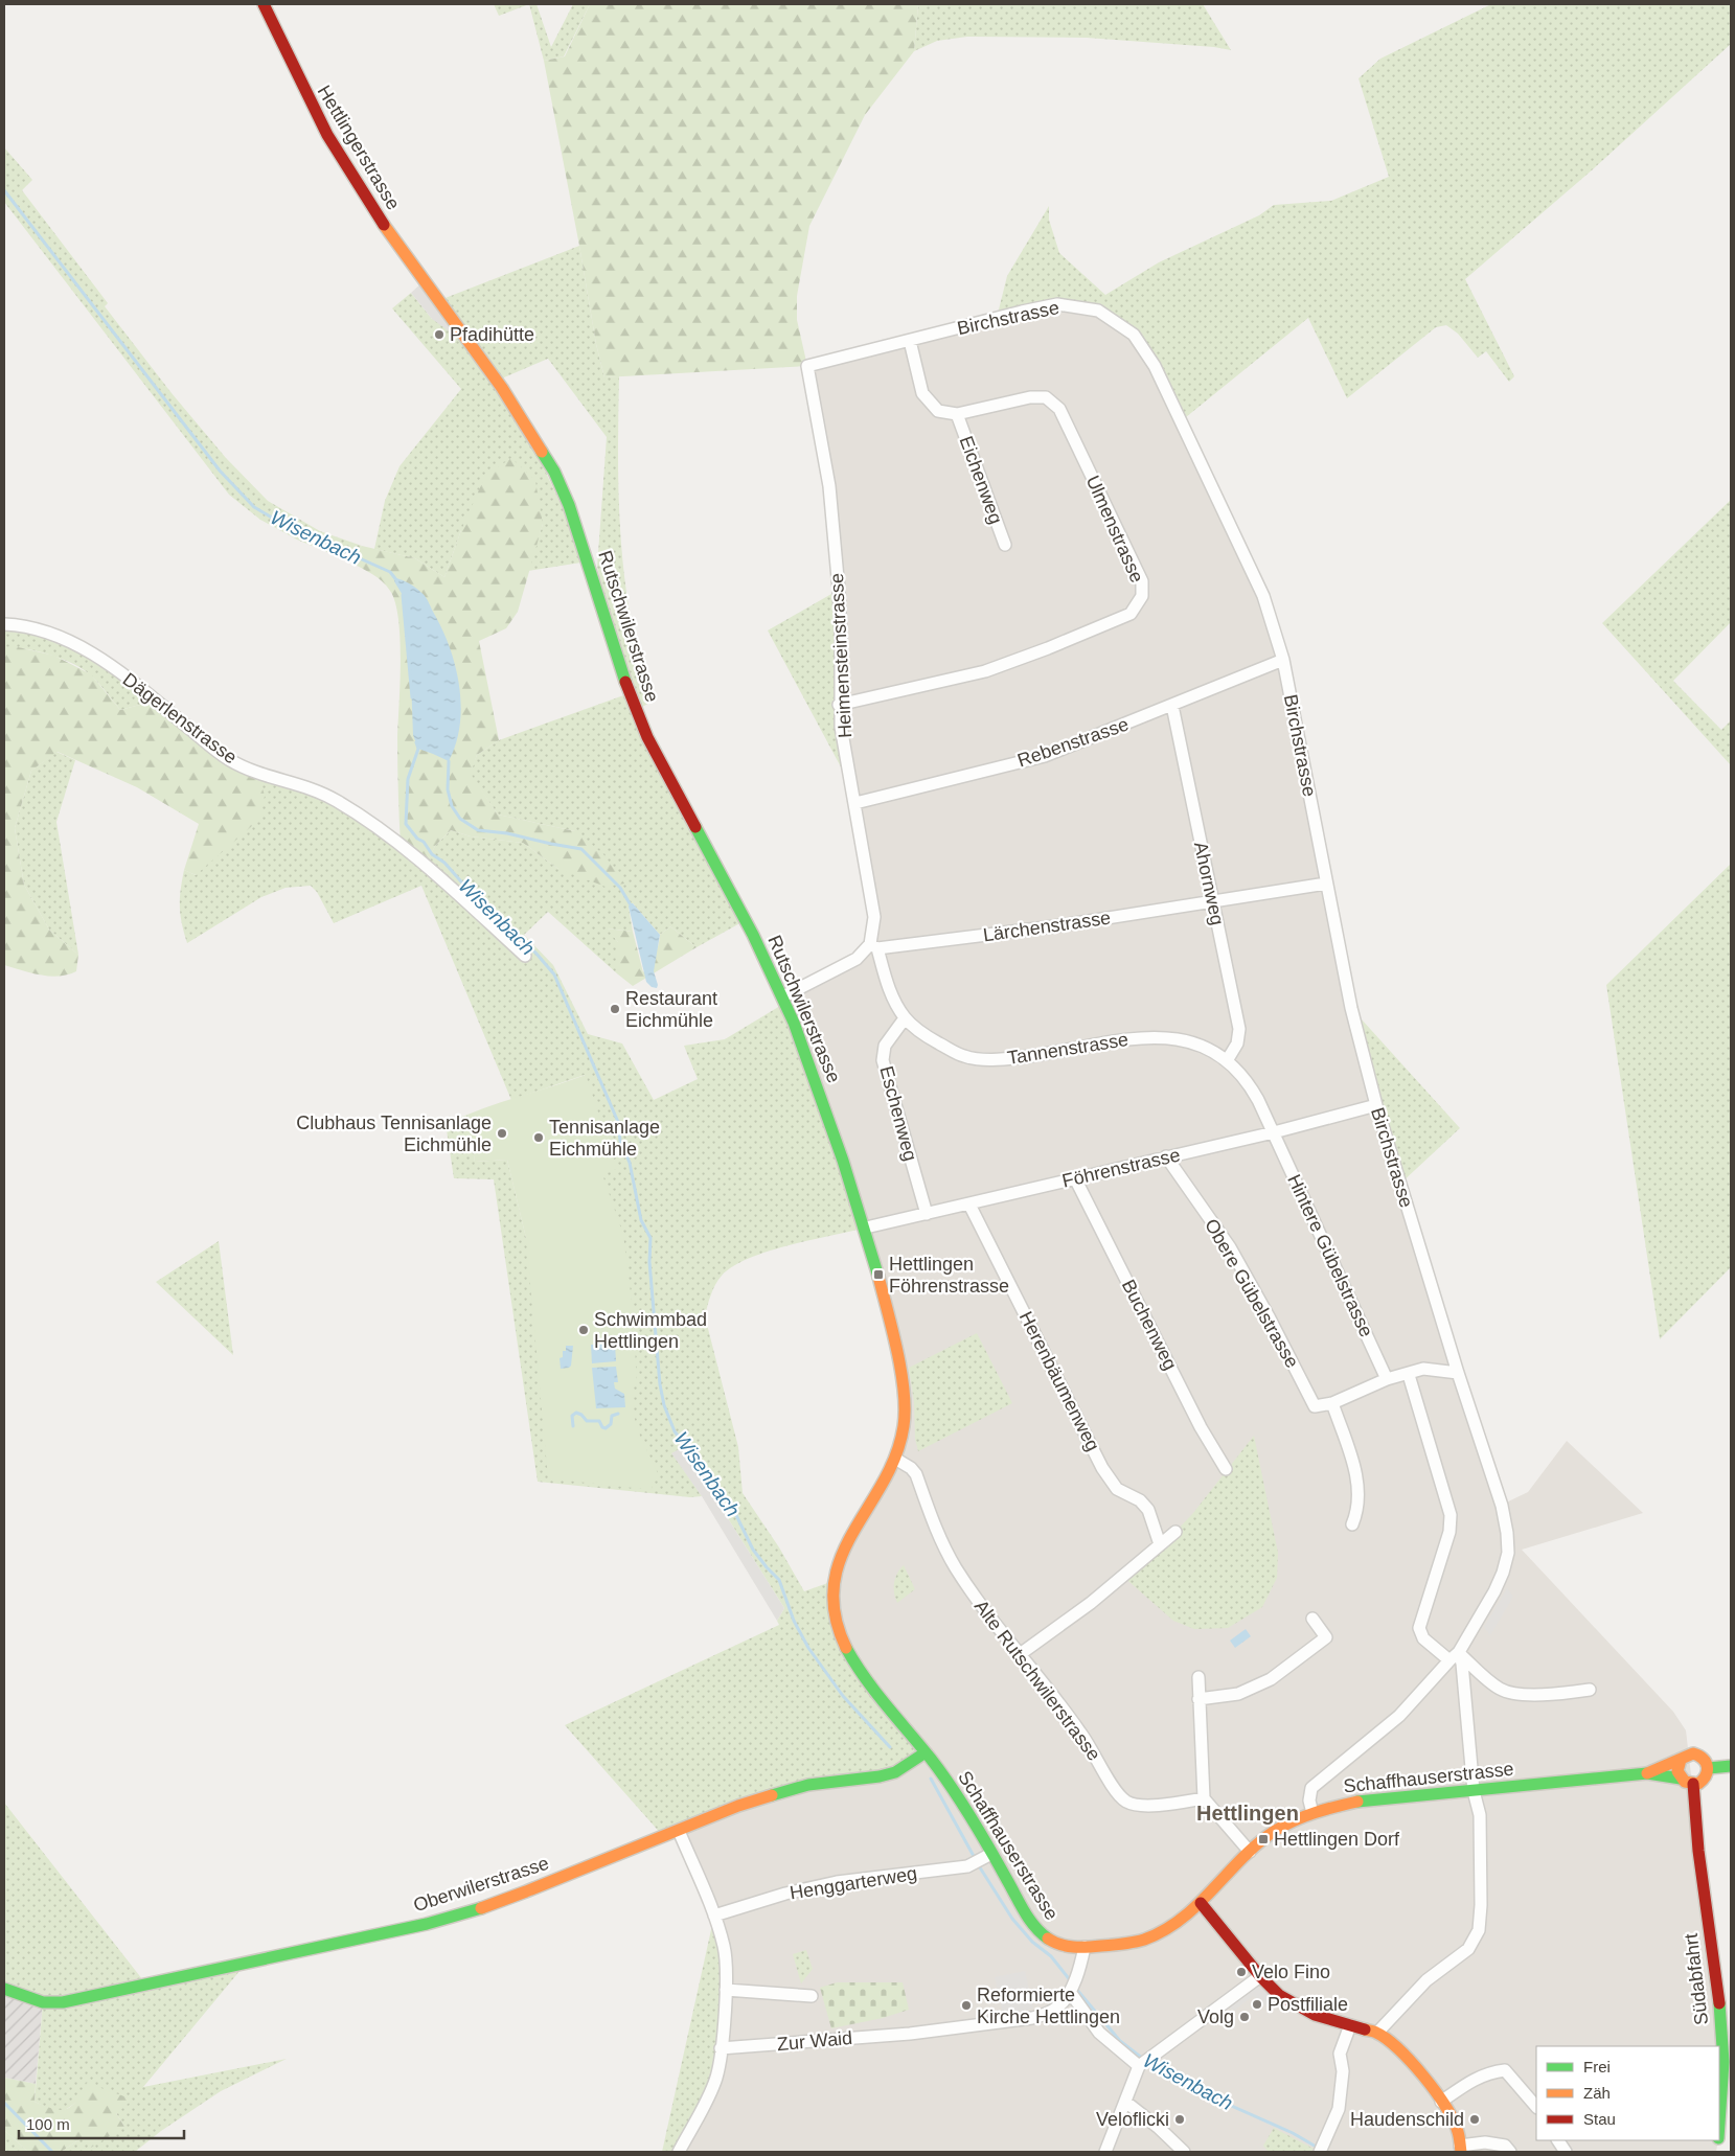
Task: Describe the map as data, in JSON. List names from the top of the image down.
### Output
{
  "streets": {
    "street": [
      "Hettlingerstrasse",
      "Birchstrasse",
      "Eichenweg",
      "Ulmenstrasse",
      "Rutschwilerstrasse",
      "Heimensteinstrasse",
      "Dägerlenstrasse",
      "Rebenstrasse",
      "Ahornweg",
      "Lärchenstrasse",
      "Tannenstrasse",
      "Eschenweg",
      "Föhrenstrasse",
      "Hintere Gübelstrasse",
      "Obere Gübelstrasse",
      "Buchenweg",
      "Herenbäumenweg",
      "Alte Rutschwilerstrasse",
      "Schaffhauserstrasse",
      "Henggarterweg",
      "Oberwilerstrasse",
      "Südabfahrt",
      "Zur Waid"
    ]
  },
  "crossings": [
    ["Hettlingerstrasse", "Rutschwilerstrasse"],
    ["Birchstrasse", "Heimensteinstrasse"],
    ["Birchstrasse", "Rebenstrasse"],
    ["Birchstrasse", "Lärchenstrasse"],
    ["Birchstrasse", "Föhrenstrasse"],
    ["Birchstrasse", "Schaffhauserstrasse"],
    ["Eichenweg", "Ulmenstrasse"],
    ["Ulmenstrasse", "Heimensteinstrasse"],
    ["Rutschwilerstrasse", "Föhrenstrasse"],
    ["Rutschwilerstrasse", "Alte Rutschwilerstrasse"],
    ["Rutschwilerstrasse", "Schaffhauserstrasse"],
    ["Rutschwilerstrasse", "Oberwilerstrasse"],
    ["Heimensteinstrasse", "Rebenstrasse"],
    ["Heimensteinstrasse", "Lärchenstrasse"],
    ["Heimensteinstrasse", "Tannenstrasse"],
    ["Rebenstrasse", "Ahornweg"],
    ["Ahornweg", "Lärchenstrasse"],
    ["Ahornweg", "Tannenstrasse"],
    ["Lärchenstrasse", "Tannenstrasse"],
    ["Tannenstrasse", "Eschenweg"],
    ["Tannenstrasse", "Föhrenstrasse"],
    ["Tannenstrasse", "Hintere Gübelstrasse"],
    ["Eschenweg", "Föhrenstrasse"],
    ["Föhrenstrasse", "Hintere Gübelstrasse"],
    ["Föhrenstrasse", "Obere Gübelstrasse"],
    ["Föhrenstrasse", "Buchenweg"],
    ["Föhrenstrasse", "Herenbäumenweg"],
    ["Schaffhauserstrasse", "Henggarterweg"],
    ["Schaffhauserstrasse", "Oberwilerstrasse"],
    ["Schaffhauserstrasse", "Südabfahrt"]
  ],
  "districts": ["Hettlingen"],
  "water": ["Wisenbach"],
  "places": {
    "other": [
      "Pfadihütte",
      "Restaurant Eichmühle",
      "Clubhaus Tennisanlage Eichmühle",
      "Tennisanlage Eichmühle",
      "Schwimmbad Hettlingen",
      "Velo Fino",
      "Postfiliale",
      "Reformierte Kirche Hettlingen",
      "Volg",
      "Veloflicki",
      "Haudenschild"
    ],
    "transit": ["Hettlingen Föhrenstrasse", "Hettlingen Dorf"]
  },
  "legend": ["Frei", "Zäh", "Stau"],
  "scale_bar": "100 m"
}
